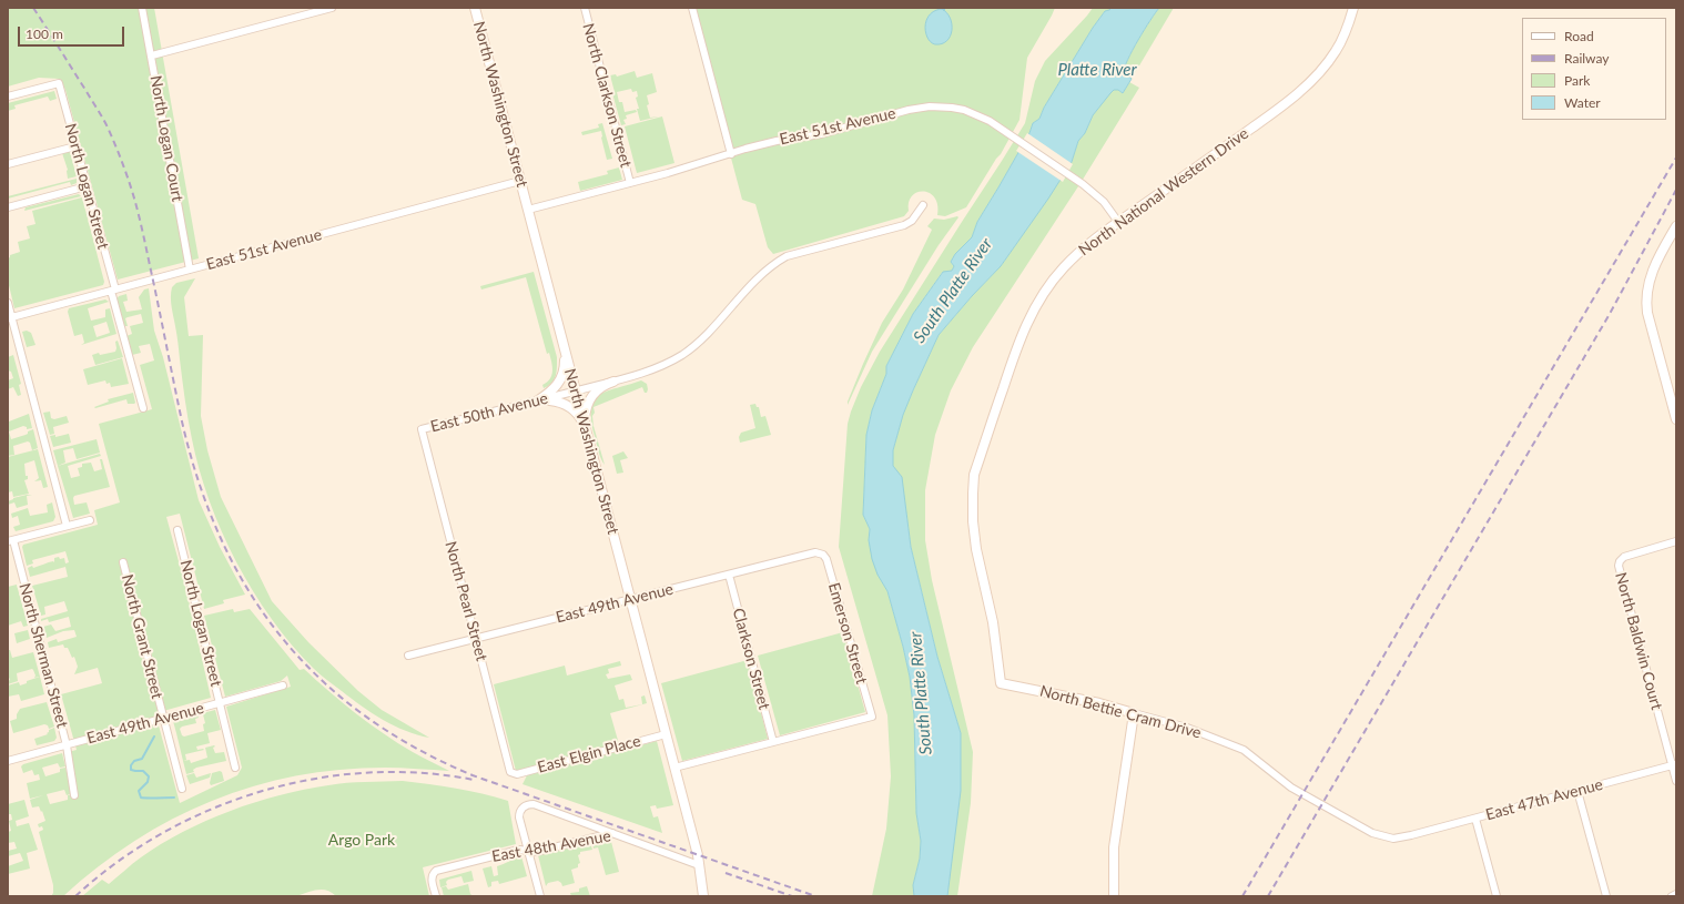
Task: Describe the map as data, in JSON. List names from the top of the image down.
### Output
{
  "streets": {
    "main road": ["North Washington Street", "North National Western Drive", "North Bettie Cram Drive"],
    "street": [
      "North Clarkson Street",
      "East 51st Avenue",
      "North Logan Court",
      "North Logan Street",
      "East 50th Avenue",
      "North Pearl Street",
      "East 49th Avenue",
      "Emerson Street",
      "North Grant Street",
      "North Baldwin Court",
      "North Sherman Street",
      "Clarkson Street",
      "East Elgin Place",
      "East 47th Avenue",
      "East 48th Avenue"
    ]
  },
  "crossings": [
    ["North Clarkson Street", "East 51st Avenue"],
    ["North Washington Street", "East 51st Avenue"],
    ["North Washington Street", "East 50th Avenue"],
    ["North Washington Street", "East 49th Avenue"],
    ["North Washington Street", "East Elgin Place"],
    ["North Washington Street", "East 48th Avenue"],
    ["East 51st Avenue", "North Logan Court"],
    ["East 51st Avenue", "North Logan Street"],
    ["East 51st Avenue", "North National Western Drive"],
    ["North Logan Street", "East 49th Avenue"],
    ["North National Western Drive", "North Bettie Cram Drive"],
    ["East 50th Avenue", "North Pearl Street"],
    ["North Pearl Street", "East 49th Avenue"],
    ["North Pearl Street", "East Elgin Place"],
    ["East 49th Avenue", "Emerson Street"],
    ["East 49th Avenue", "North Grant Street"],
    ["East 49th Avenue", "North Sherman Street"],
    ["East 49th Avenue", "Clarkson Street"],
    ["Emerson Street", "Clarkson Street"],
    ["North Baldwin Court", "East 47th Avenue"],
    ["North Bettie Cram Drive", "East 47th Avenue"]
  ],
  "water": ["Platte River", "South Platte River"],
  "parks": ["Argo Park"],
  "legend": [
    "Road",
    "Railway",
    "Park",
    "Water"
  ],
  "scale_bar": "100 m"
}
